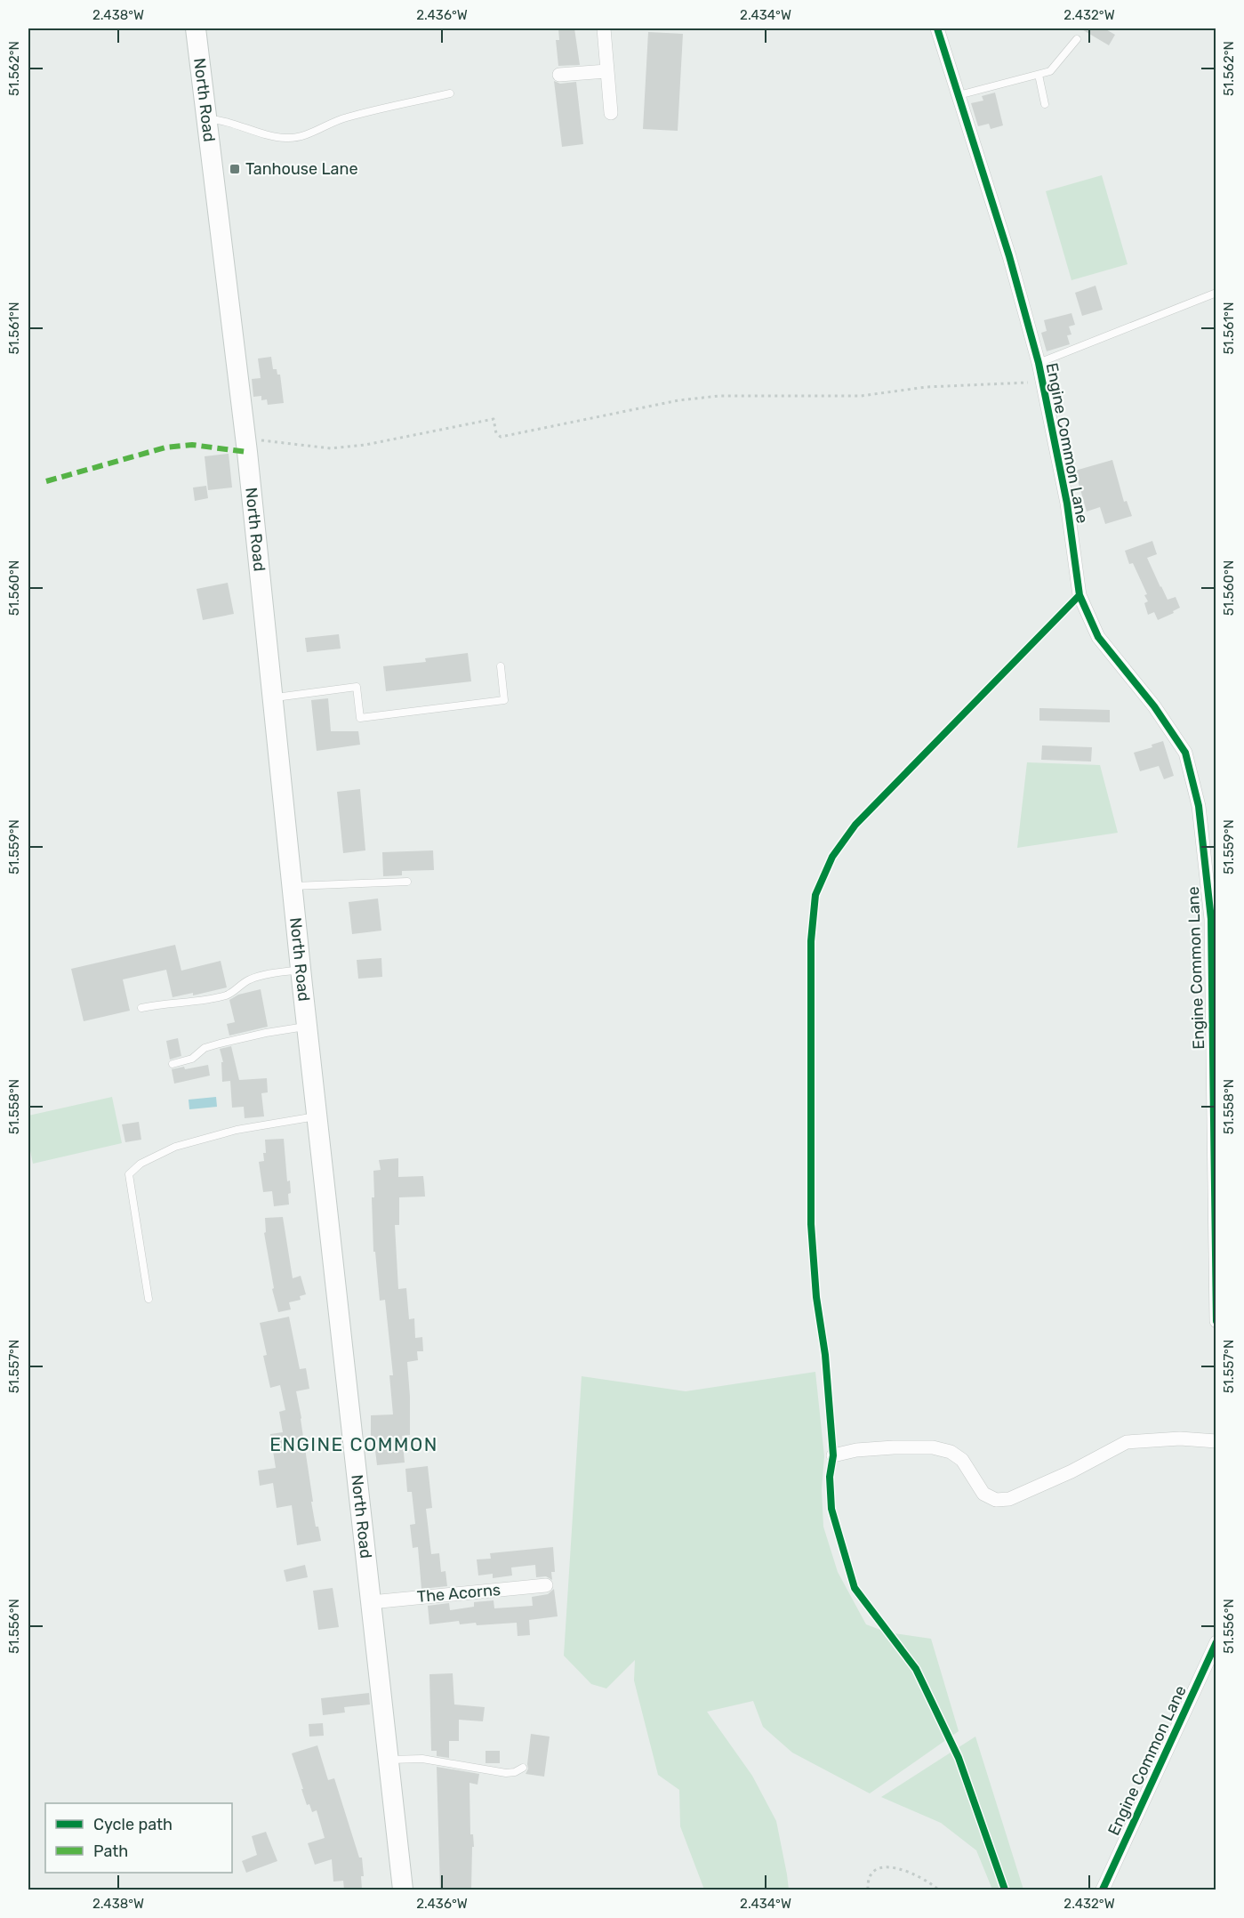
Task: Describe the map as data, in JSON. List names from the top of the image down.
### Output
{
  "streets": {
    "street": ["North Road", "Engine Common Lane", "The Acorns"]
  },
  "crossings": [
    ["North Road", "The Acorns"]
  ],
  "districts": ["ENGINE COMMON"],
  "places": {
    "transit": ["Tanhouse Lane"]
  },
  "legend": ["Cycle path", "Path"],
  "coordinates": [
    "2.438°W",
    "2.436°W",
    "2.434°W",
    "2.432°W",
    "51.562°N",
    "51.561°N",
    "51.560°N",
    "51.559°N",
    "51.558°N",
    "51.557°N",
    "51.556°N"
  ]
}
